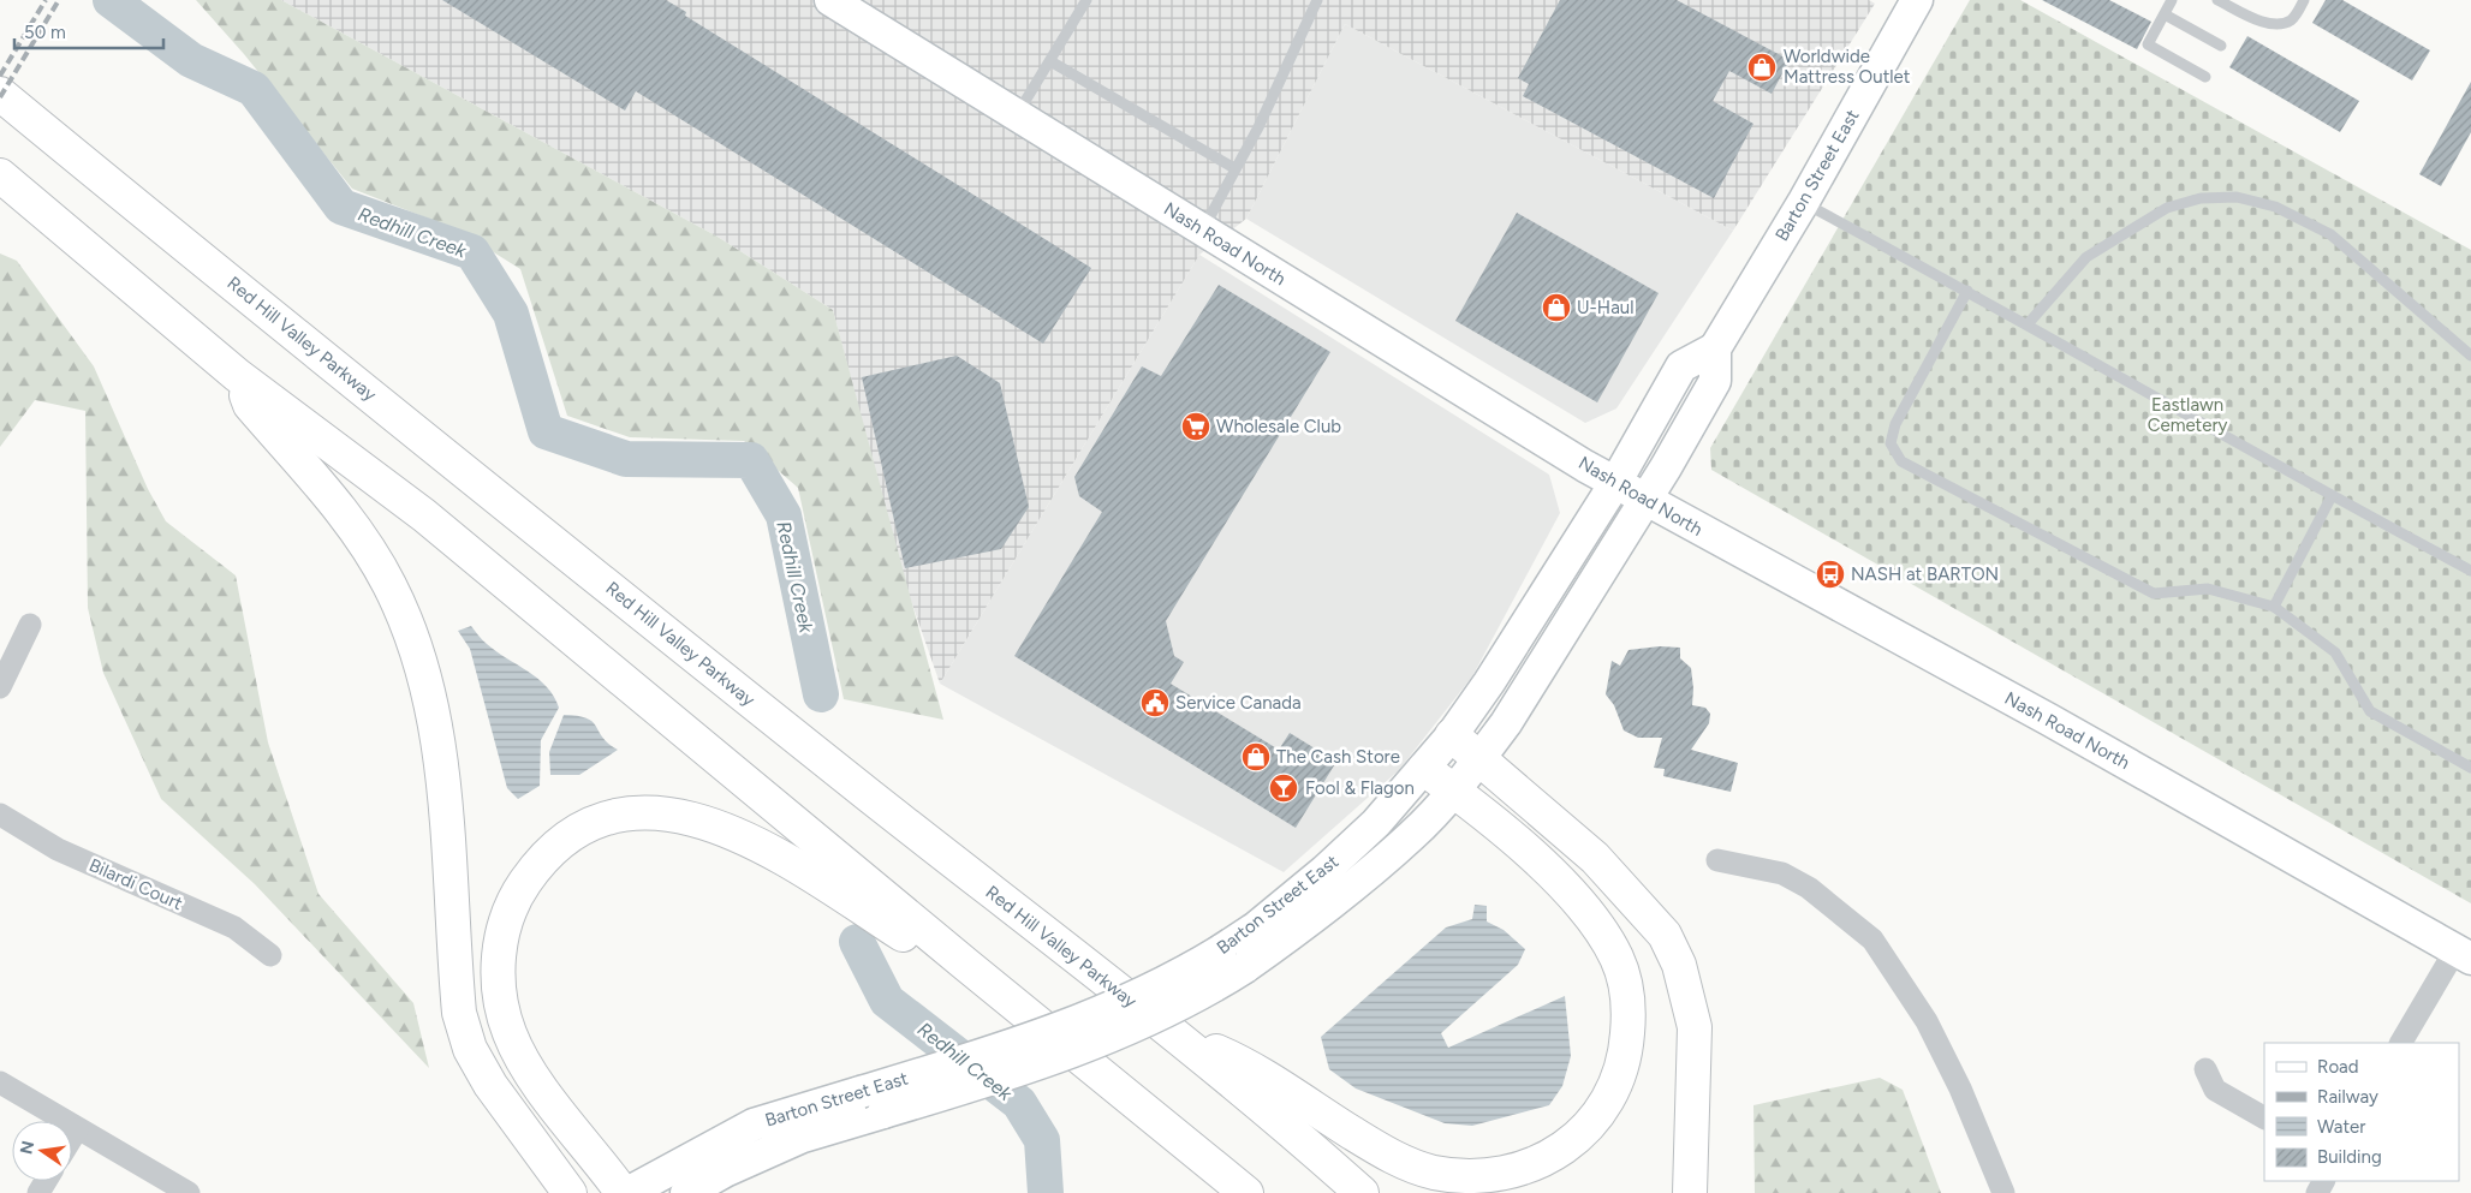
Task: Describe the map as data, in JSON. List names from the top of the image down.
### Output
{
  "streets": {
    "highway": ["Red Hill Valley Parkway"],
    "main road": ["Barton Street East", "Nash Road North"],
    "street": ["Bilardi Court"]
  },
  "crossings": [
    ["Barton Street East", "Nash Road North"]
  ],
  "water": ["Redhill Creek"],
  "parks": ["Eastlawn Cemetery"],
  "places": {
    "shop": ["Worldwide Mattress Outlet", "U-Haul", "The Cash Store"],
    "supermarket": ["Wholesale Club"],
    "bus stop": ["NASH at BARTON"],
    "public building": ["Service Canada"],
    "bar": ["Fool & Flagon"]
  },
  "legend": [
    "Road",
    "Railway",
    "Water",
    "Building"
  ],
  "scale_bar": "50 m",
  "north": "left"
}
